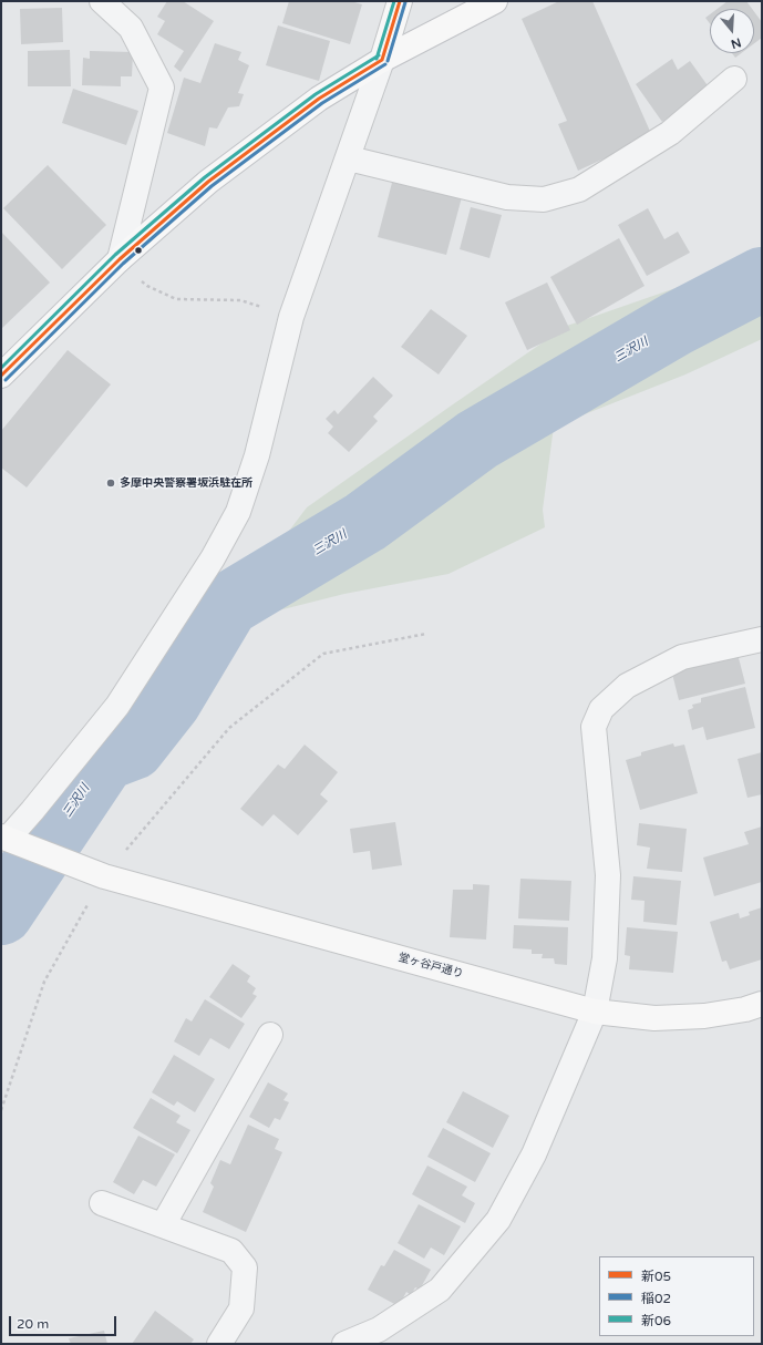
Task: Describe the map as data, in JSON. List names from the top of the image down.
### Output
{
  "streets": {
    "street": ["堂ヶ谷戸通り"]
  },
  "water": ["三沢川"],
  "places": ["多摩中央警察署坂浜駐在所"],
  "lines": ["transit line 新05", "transit line 新06", "transit line 稲02"],
  "legend": ["新05", "稲02", "新06"],
  "scale_bar": "20 m",
  "north": "bottom"
}
